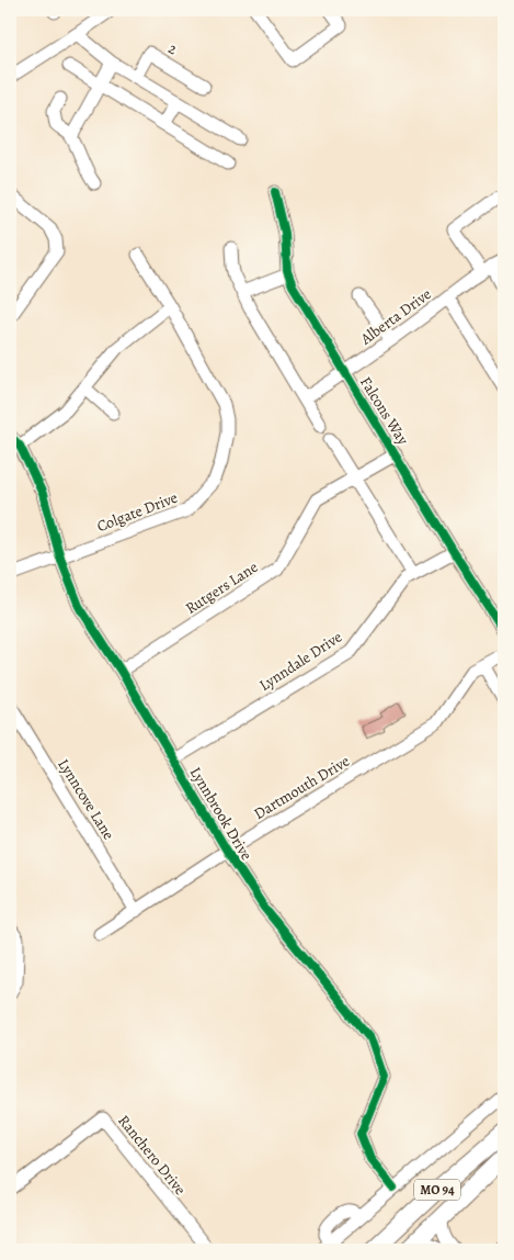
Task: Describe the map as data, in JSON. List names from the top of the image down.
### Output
{
  "streets": {
    "highway": ["MO 94"],
    "street": [
      "2",
      "Alberta Drive",
      "Falcons Way",
      "Colgate Drive",
      "Rutgers Lane",
      "Lynndale Drive",
      "Dartmouth Drive",
      "Lynncove Lane",
      "Lynnbrook Drive",
      "Ranchero Drive"
    ]
  },
  "crossings": [
    ["Alberta Drive", "Falcons Way"],
    ["Falcons Way", "Rutgers Lane"],
    ["Falcons Way", "Lynndale Drive"],
    ["Colgate Drive", "Lynnbrook Drive"],
    ["Rutgers Lane", "Lynnbrook Drive"],
    ["Lynndale Drive", "Lynnbrook Drive"],
    ["Dartmouth Drive", "Lynncove Lane"],
    ["Dartmouth Drive", "Lynnbrook Drive"]
  ]
}
